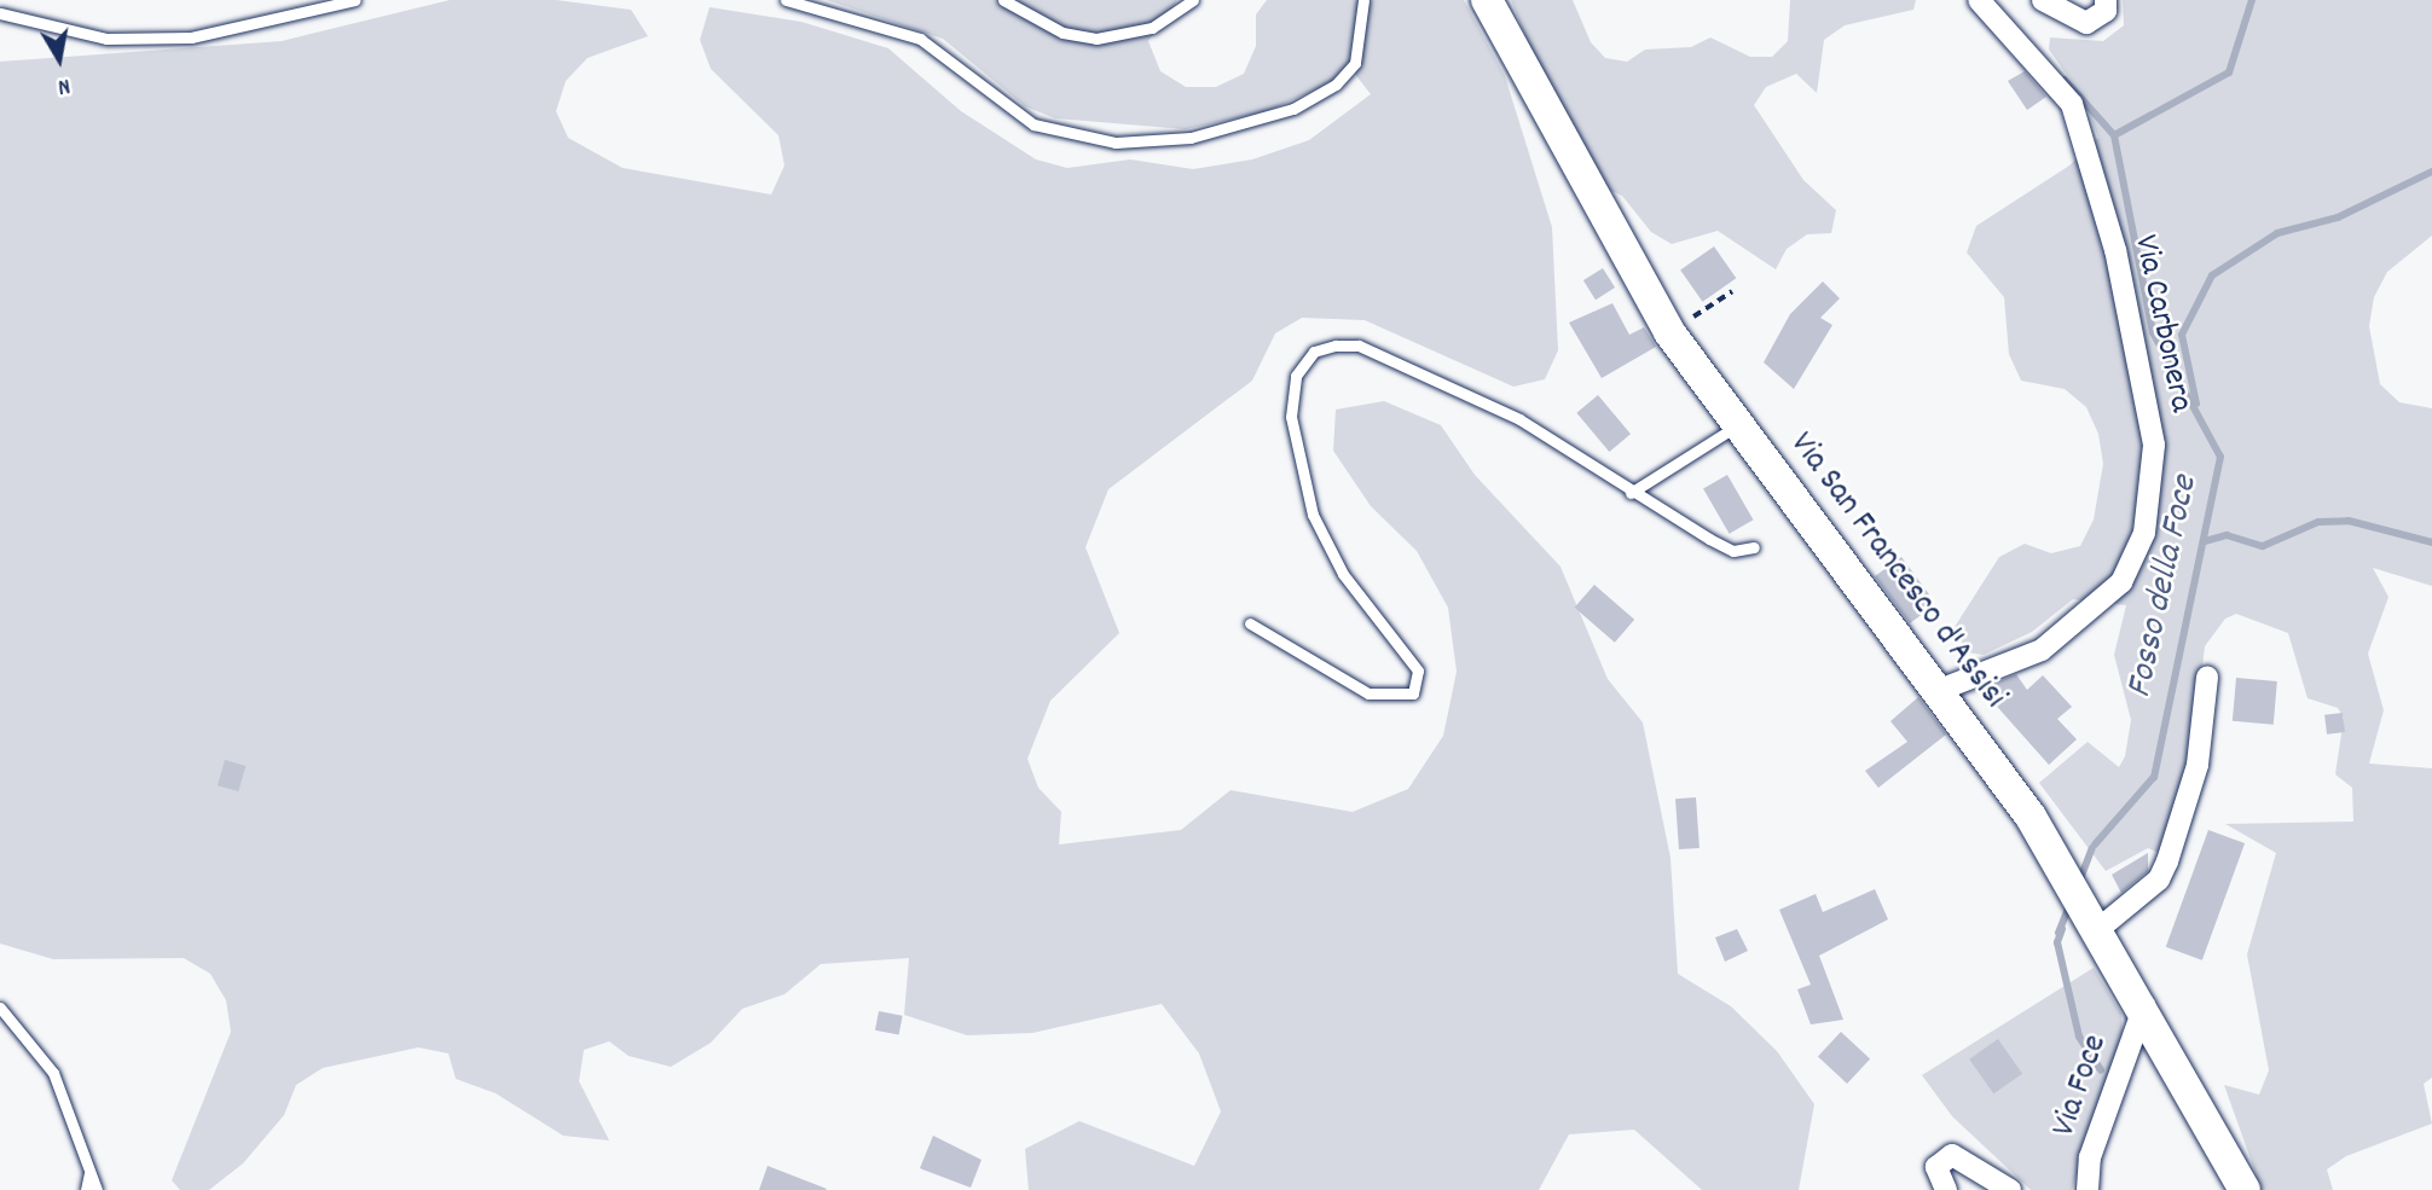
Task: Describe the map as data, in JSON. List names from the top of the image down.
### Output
{
  "streets": {
    "main road": ["Via San Francesco d'Assisi"],
    "street": ["Via Carbonera", "Via Foce"]
  },
  "crossings": [
    ["Via Carbonera", "Via San Francesco d'Assisi"],
    ["Via San Francesco d'Assisi", "Via Foce"]
  ],
  "water": ["Fosso della Foce"],
  "north": "bottom"
}
